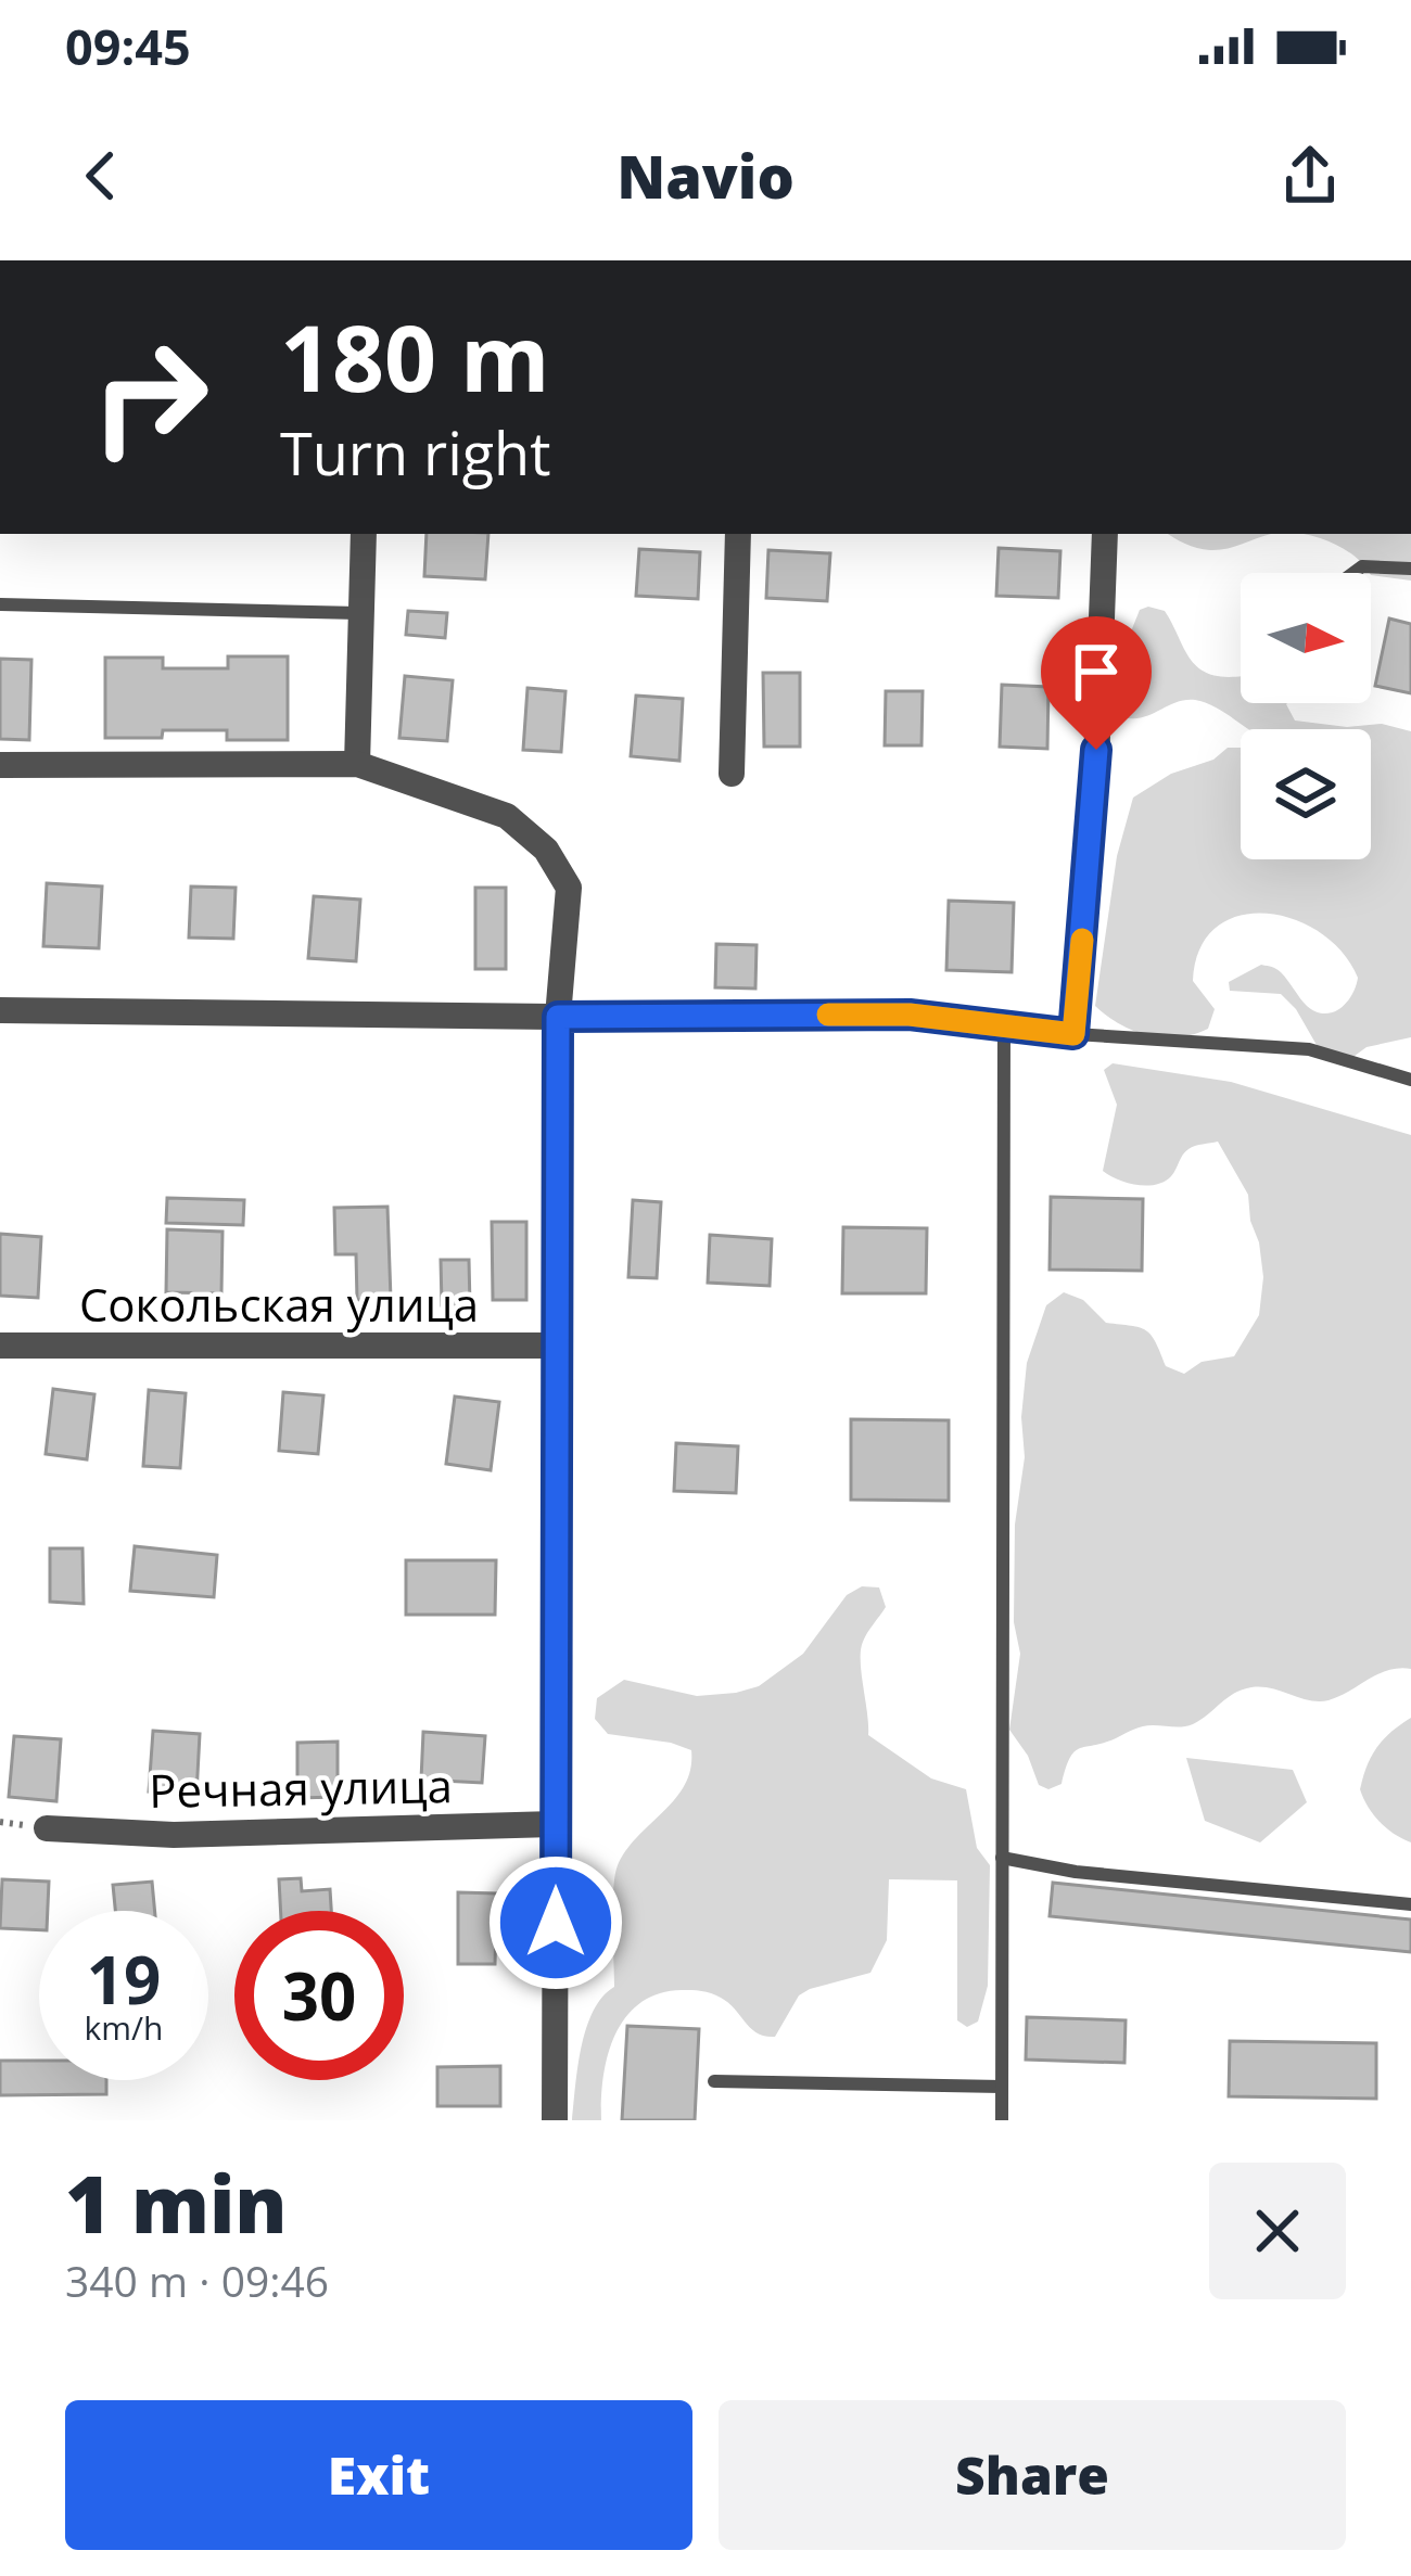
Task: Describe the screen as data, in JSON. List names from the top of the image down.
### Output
{
  "streets": {
    "street": ["Сокольская улица", "Речная улица"]
  },
  "north": "right",
  "page": {
    "status": "09:45",
    "header": "Navio",
    "turn": ["180 m", "Turn right"],
    "speed": "19 km/h",
    "limit": "30",
    "heading": ["1 min", "340 m · 09:46"],
    "buttons": ["Exit", "Share"]
  }
}
